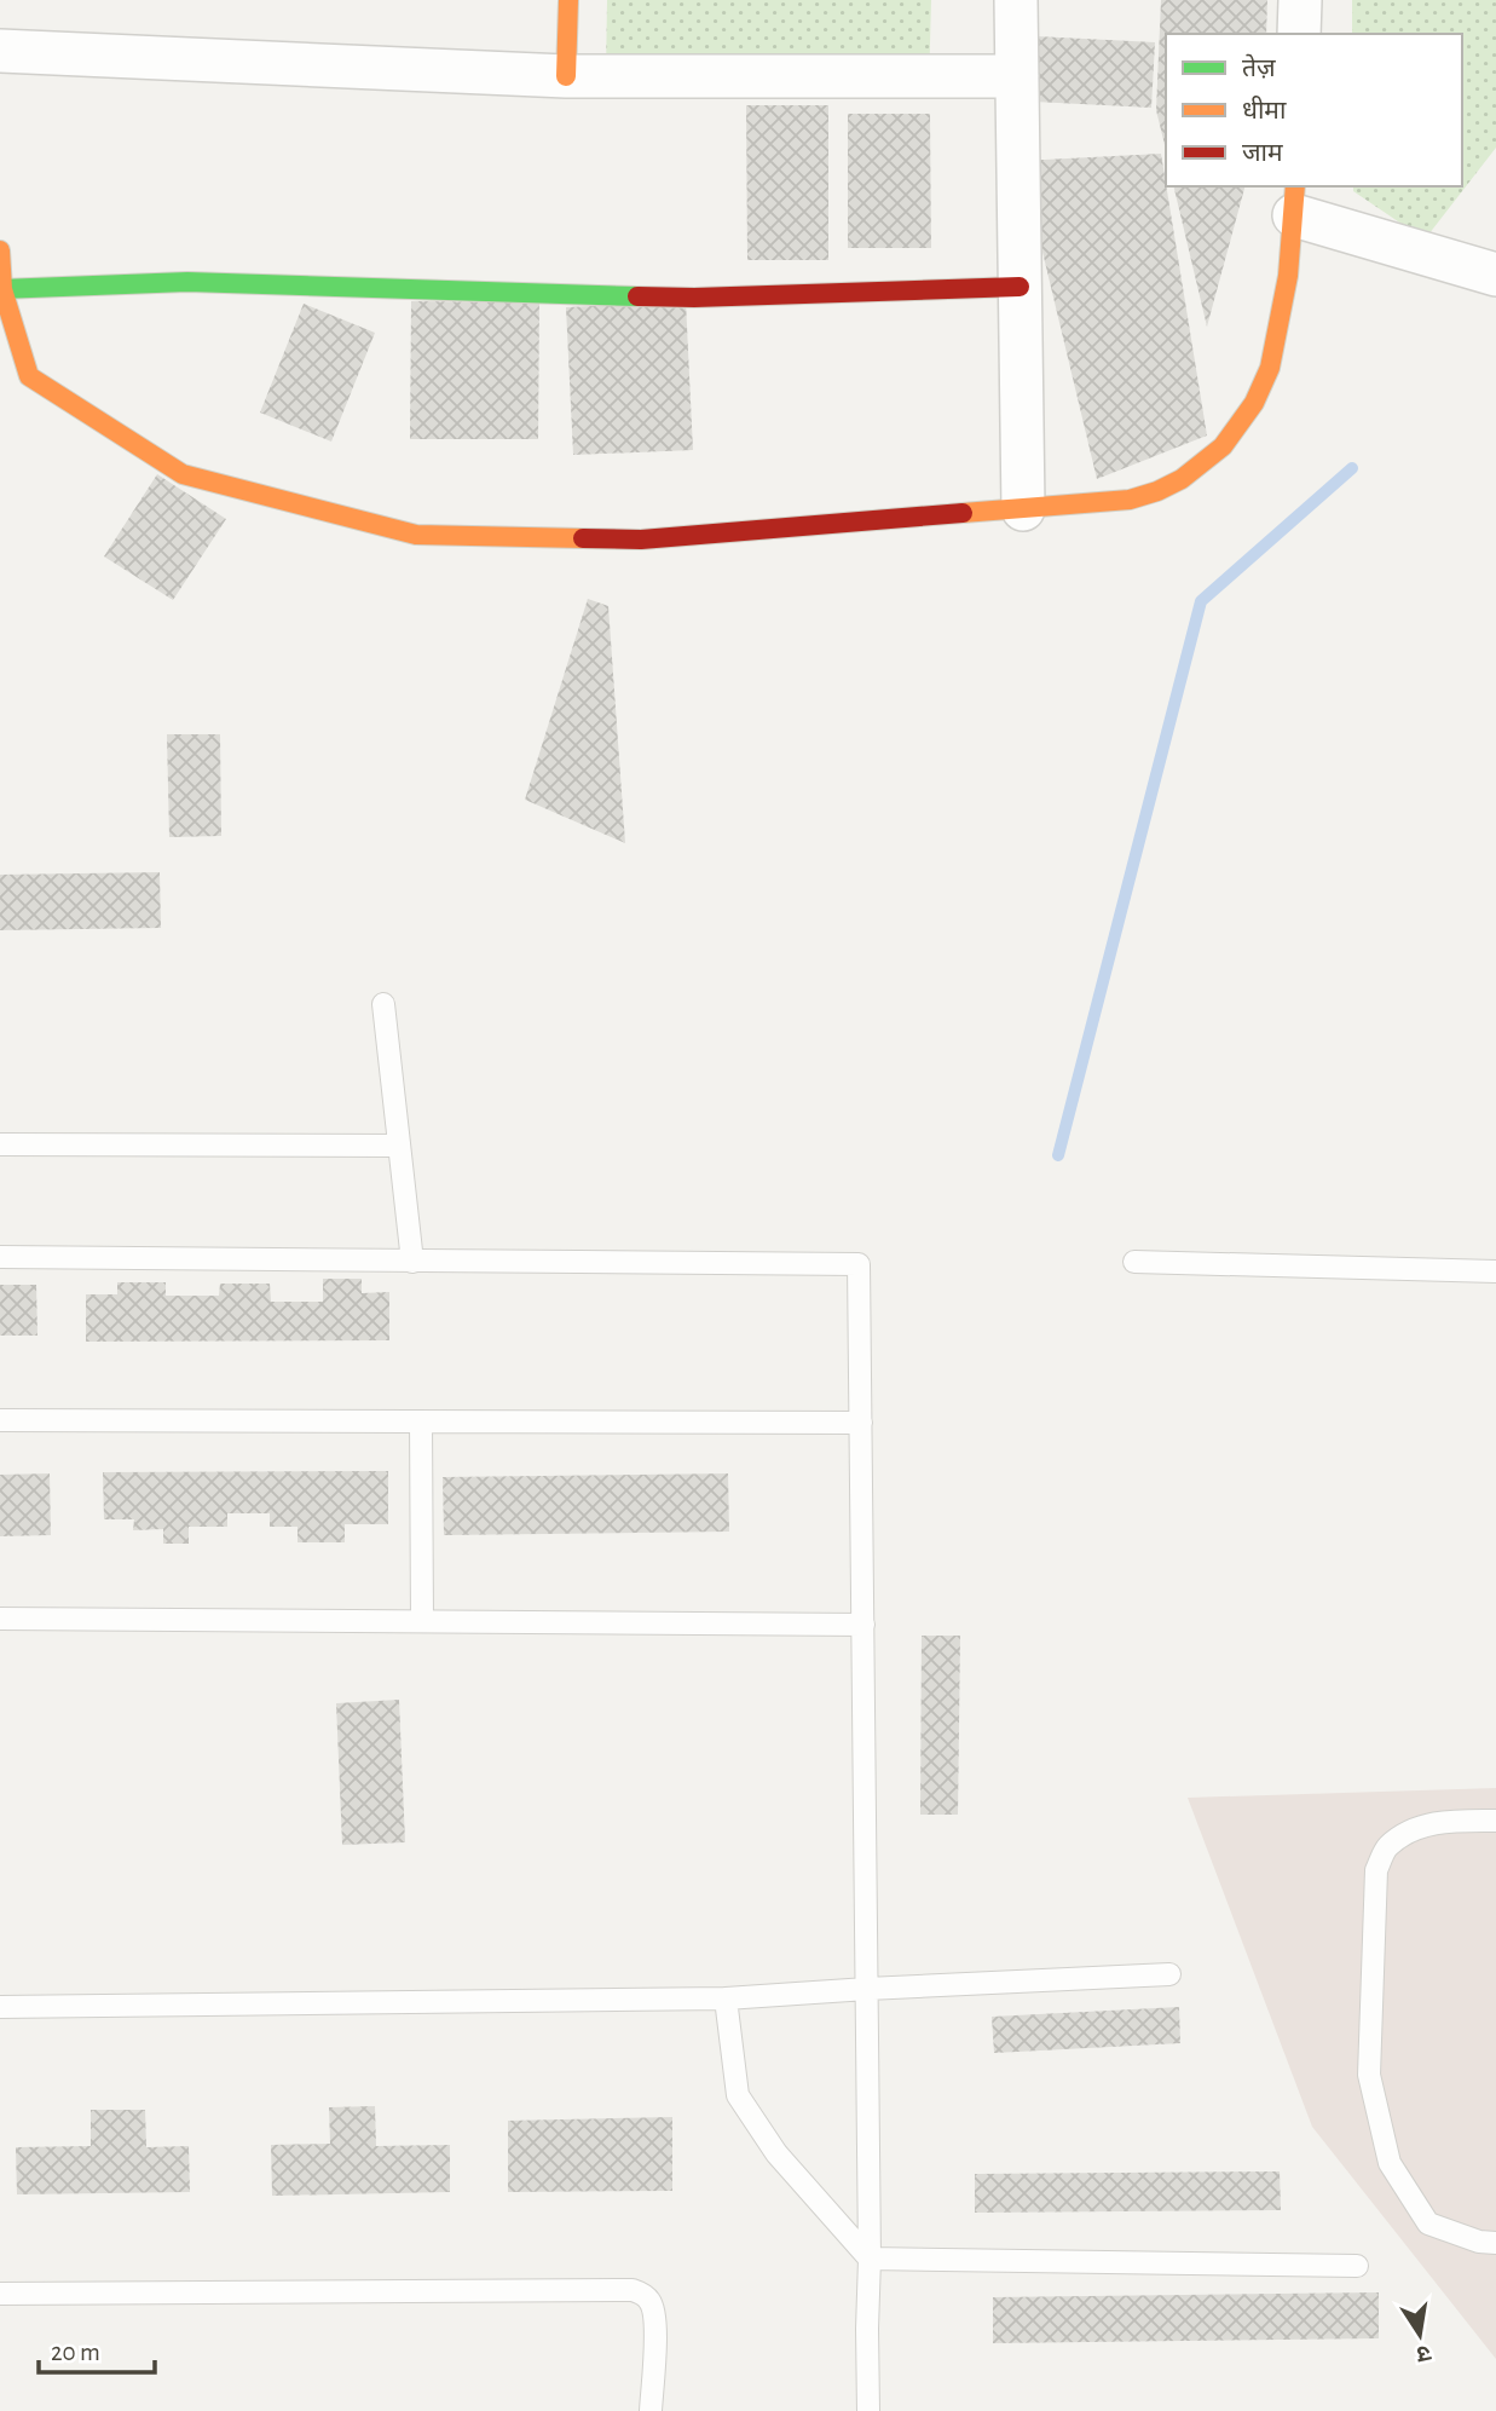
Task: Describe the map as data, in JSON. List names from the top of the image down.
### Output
{
  "legend": ["तेज़", "धीमा", "जाम"],
  "scale_bar": "20 m",
  "north": "bottom"
}
